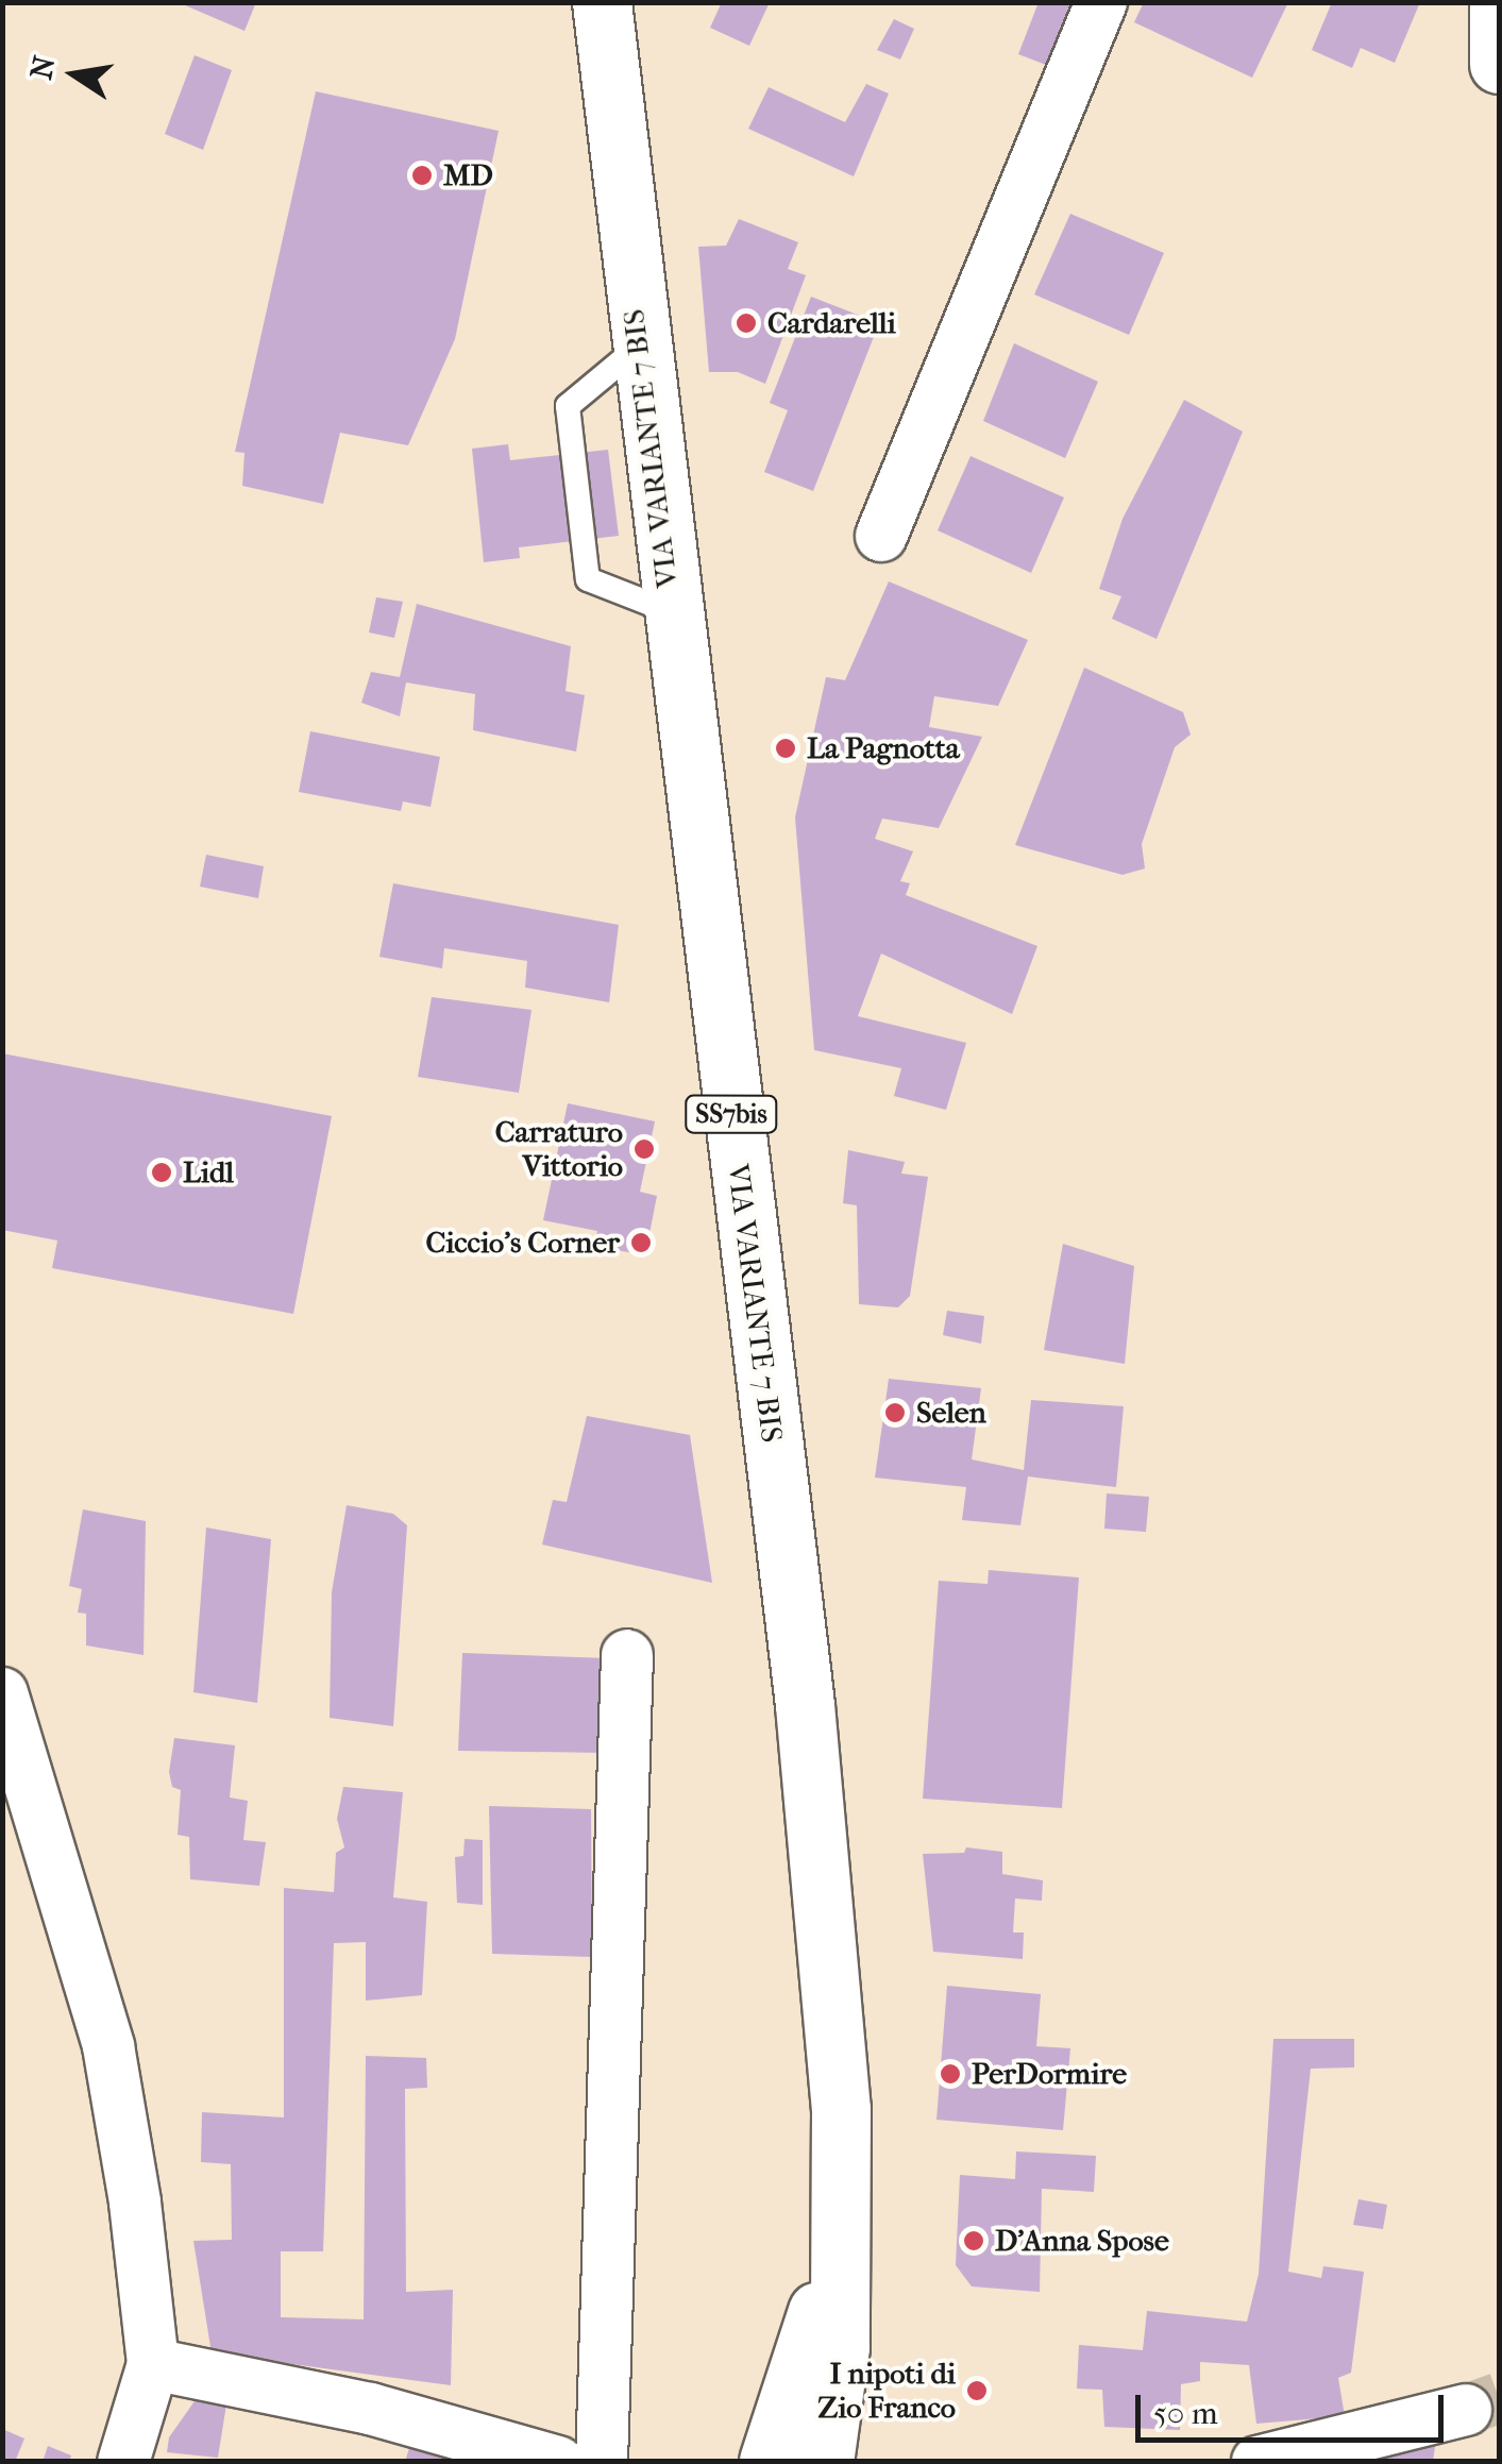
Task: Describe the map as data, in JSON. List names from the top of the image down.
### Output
{
  "streets": {
    "main road": ["VIA VARIANTE 7 BIS", "SS7bis"]
  },
  "crossings": [
    ["VIA VARIANTE 7 BIS", "SS7bis"]
  ],
  "places": [
    "MD",
    "Cardarelli",
    "La Pagnotta",
    "Carraturo Vittorio",
    "Lidl",
    "Ciccio's Corner",
    "Selen",
    "PerDormire",
    "D'Anna Spose",
    "I nipoti di Zio Franco"
  ],
  "scale_bar": "50 m",
  "north": "left"
}
